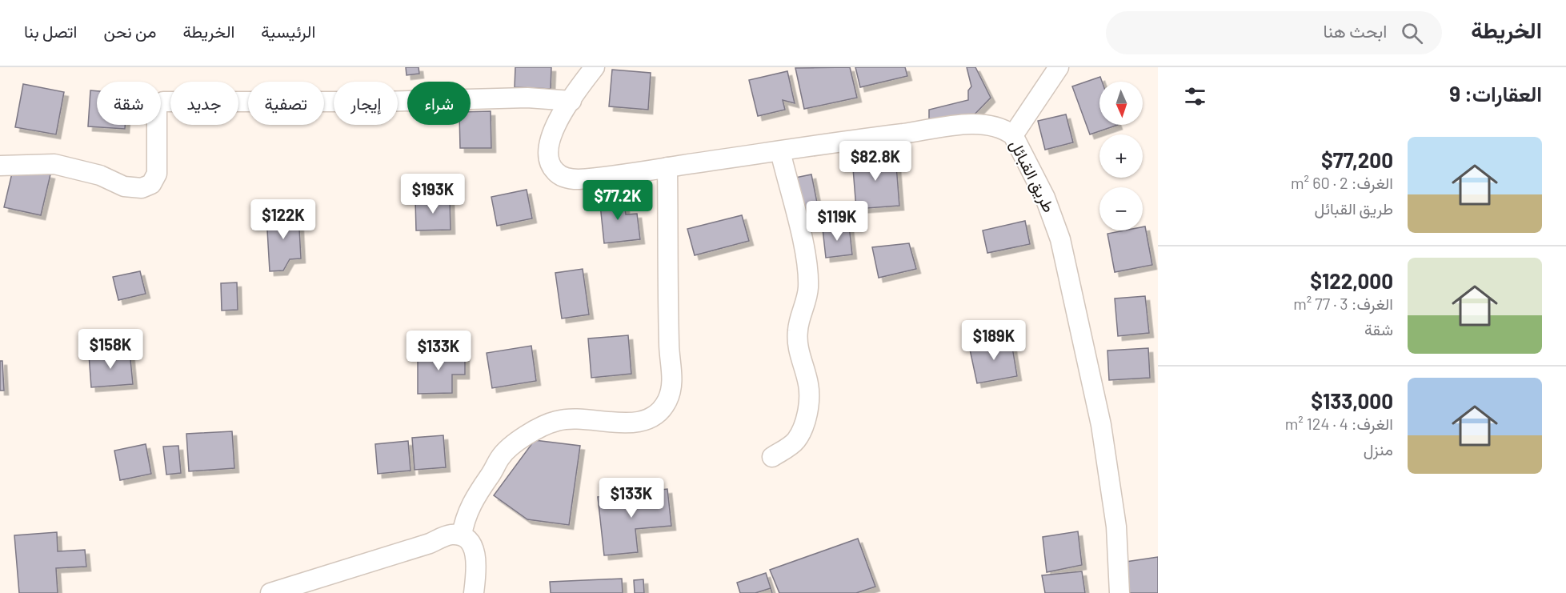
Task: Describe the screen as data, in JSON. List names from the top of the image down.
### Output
{
  "streets": {
    "street": ["طريق القبائل"]
  },
  "north": "bottom",
  "page": {
    "header": "الخريطة",
    "search": "ابحث هنا",
    "nav": [
      "الرئيسية",
      "الخريطة",
      "من نحن",
      "اتصل بنا"
    ],
    "heading": "العقارات: 9",
    "map_buttons": ["+", "−"],
    "chip": [
      "شراء",
      "إيجار",
      "تصفية",
      "جديد",
      "شقة"
    ],
    "list": [
      {
        "name": "$77,200",
        "note": "الغرف: 2 · 60 m² · طريق القبائل"
      },
      {
        "name": "$122,000",
        "note": "الغرف: 3 · 77 m² · شقة"
      },
      {
        "name": "$133,000",
        "note": "الغرف: 4 · 124 m² · منزل"
      }
    ],
    "price": [
      "$82.8K",
      "$193K",
      "$77.2K",
      "$122K",
      "$119K",
      "$189K",
      "$158K",
      "$133K",
      "$133K"
    ]
  }
}
